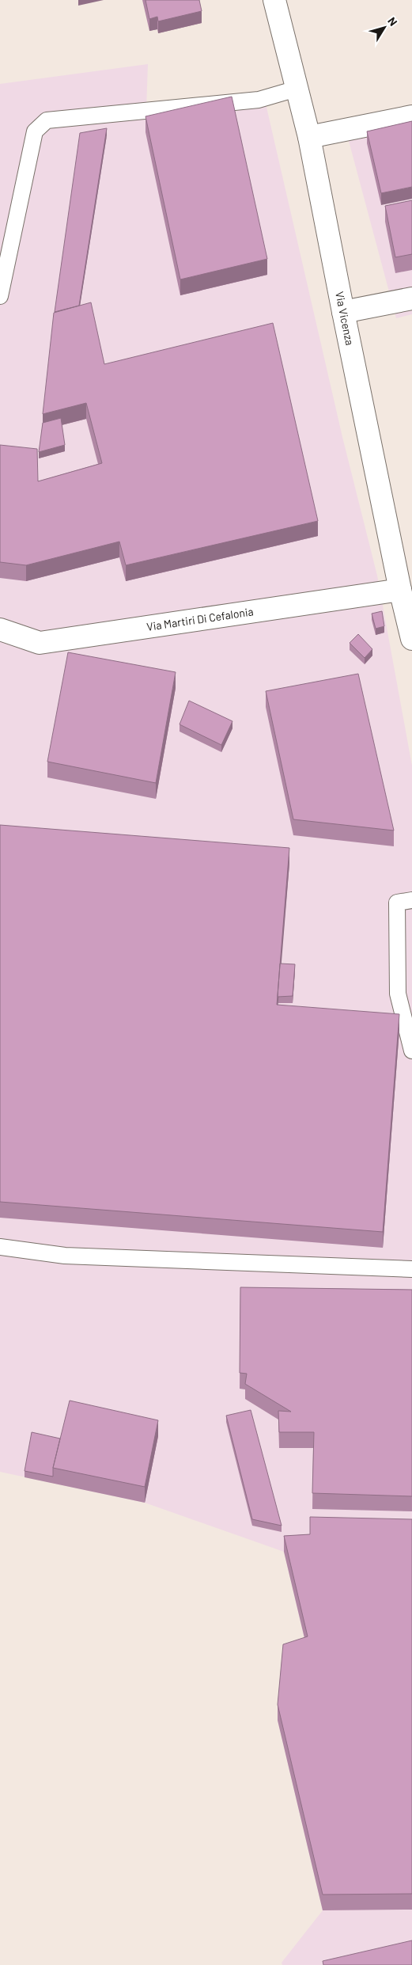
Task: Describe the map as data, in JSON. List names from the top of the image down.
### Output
{
  "streets": {
    "street": ["Via Vicenza", "Via Martiri Di Cefalonia"]
  },
  "crossings": [
    ["Via Vicenza", "Via Martiri Di Cefalonia"]
  ],
  "north": "top right"
}
